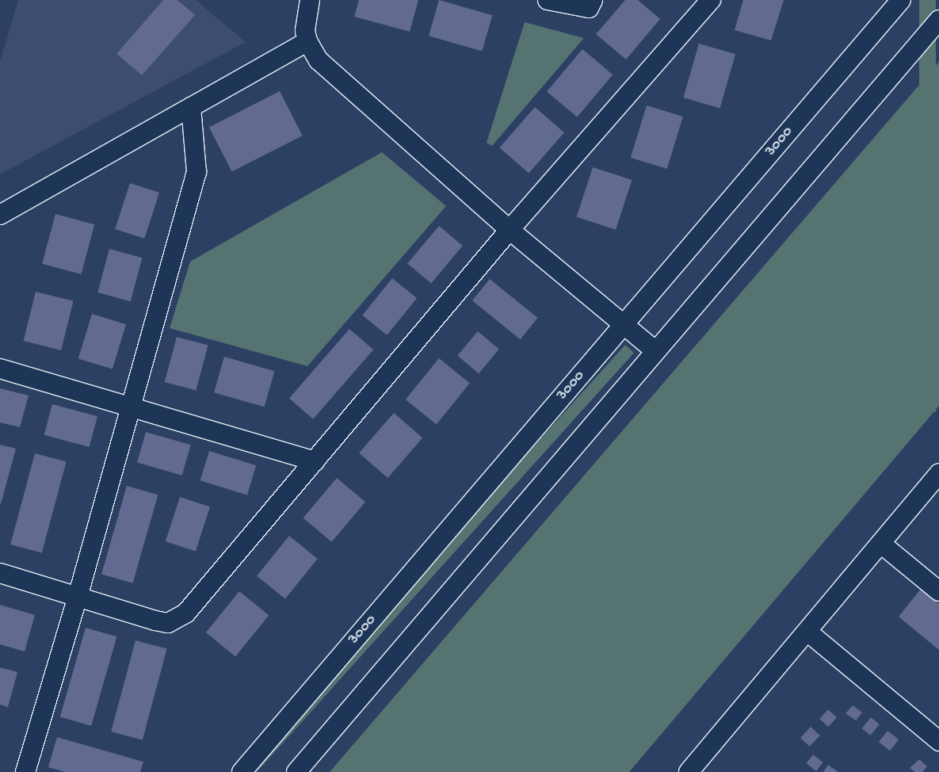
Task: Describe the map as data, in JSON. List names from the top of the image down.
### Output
{
  "streets": {
    "street": ["3000"]
  }
}
